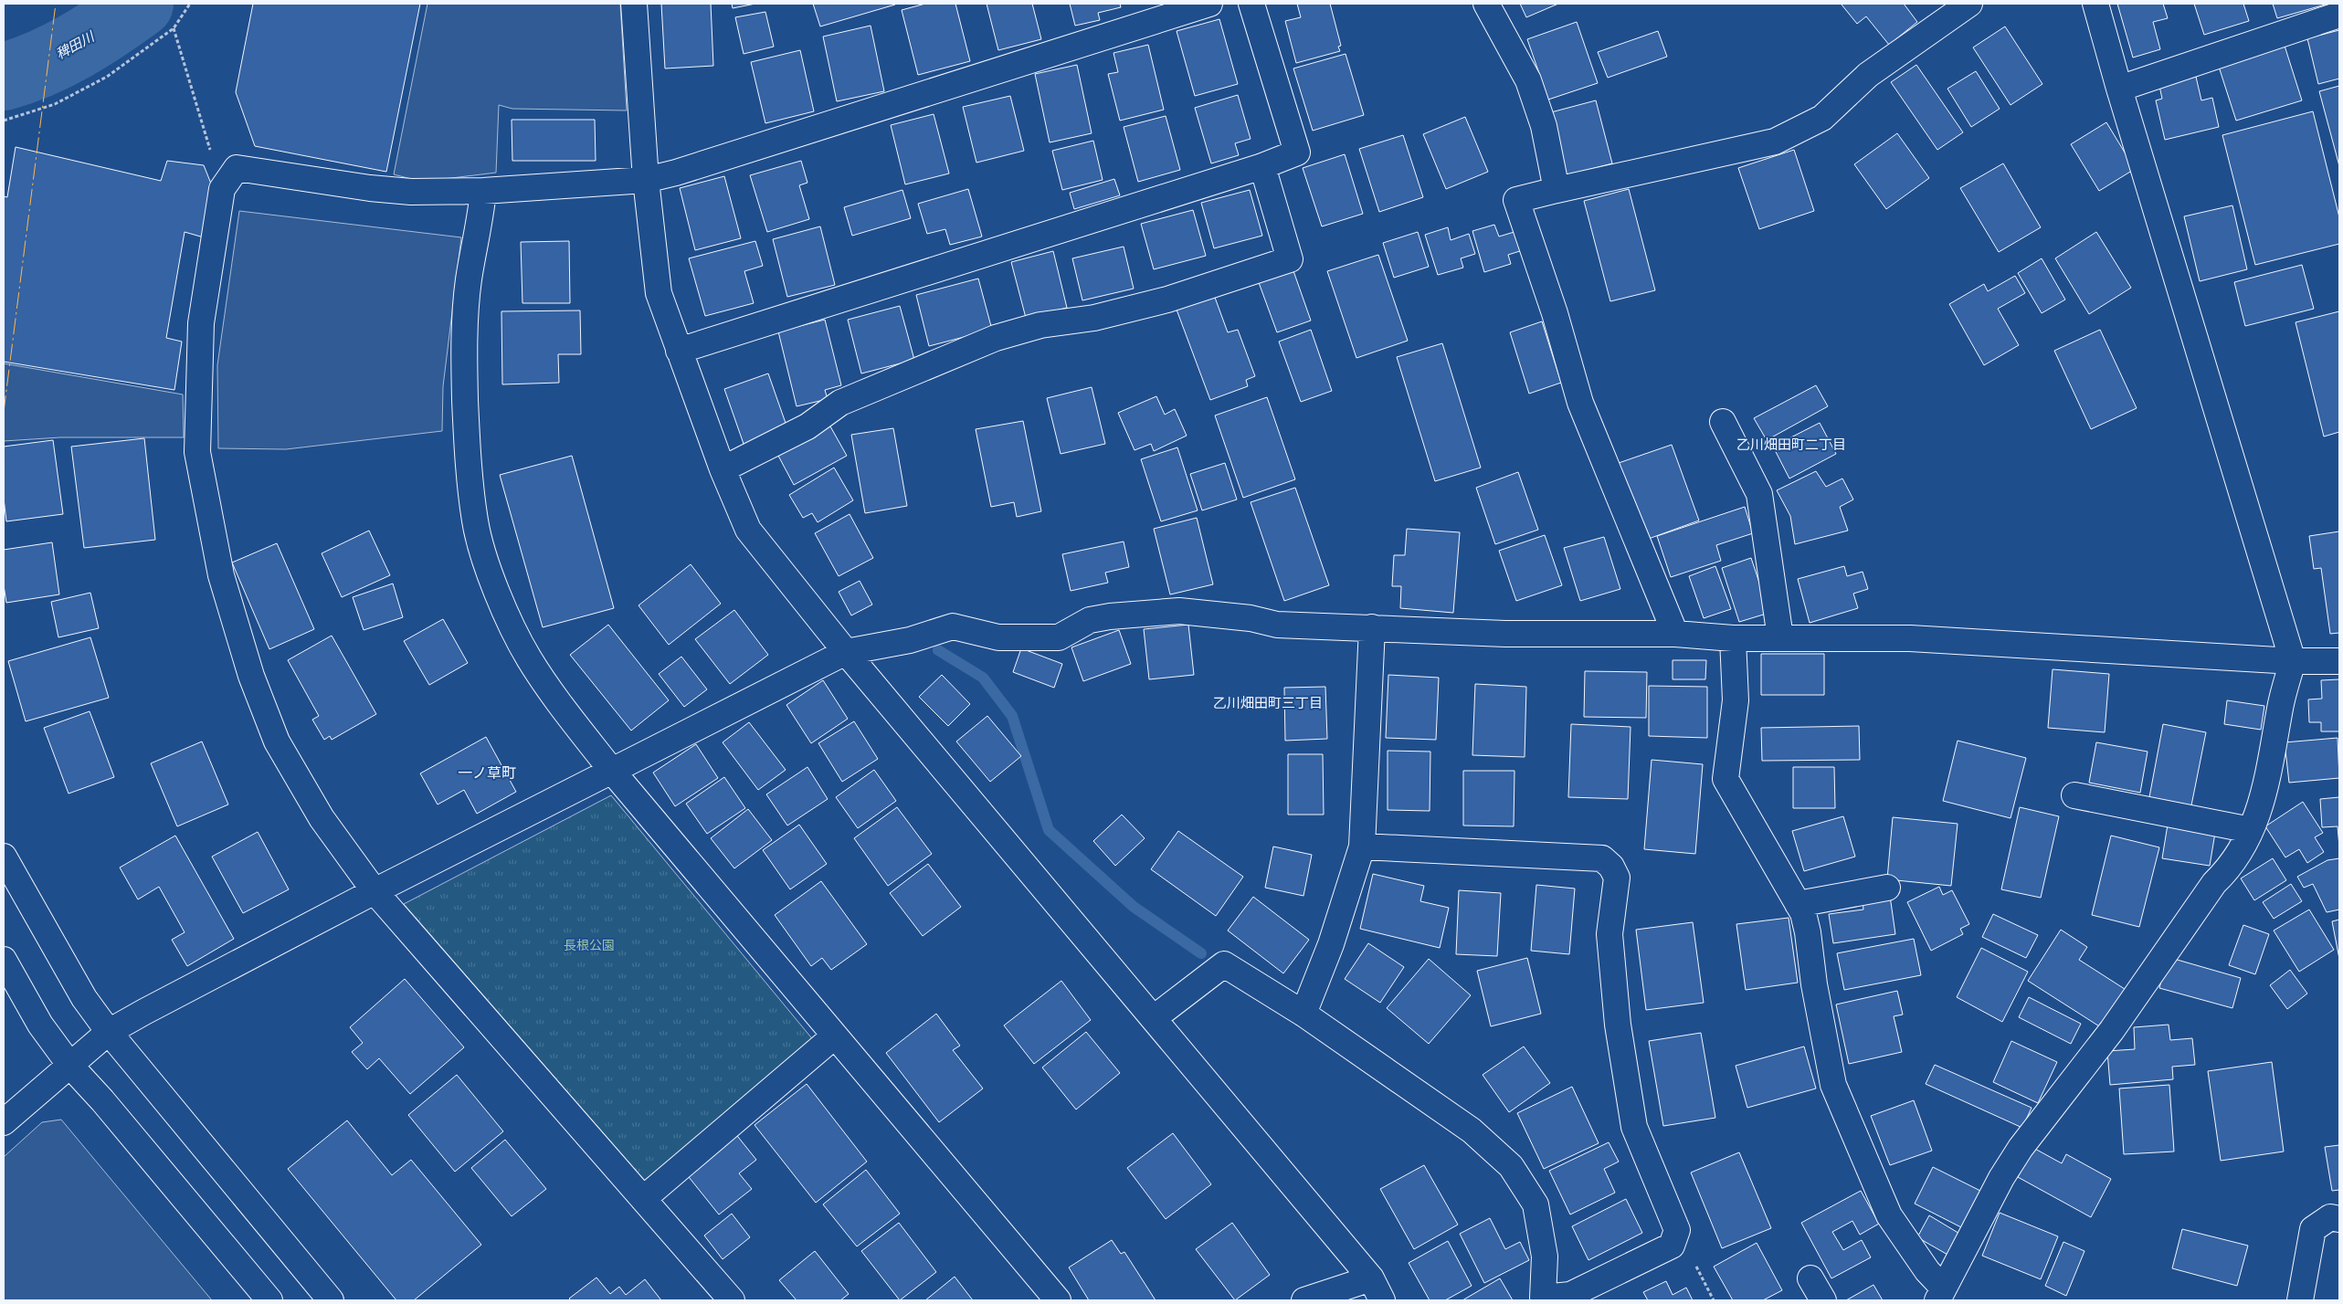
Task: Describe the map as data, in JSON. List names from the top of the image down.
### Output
{
  "districts": ["乙川畑田町二丁目", "乙川畑田町三丁目", "一ノ草町"],
  "water": ["稗田川"],
  "parks": ["長根公園"]
}
